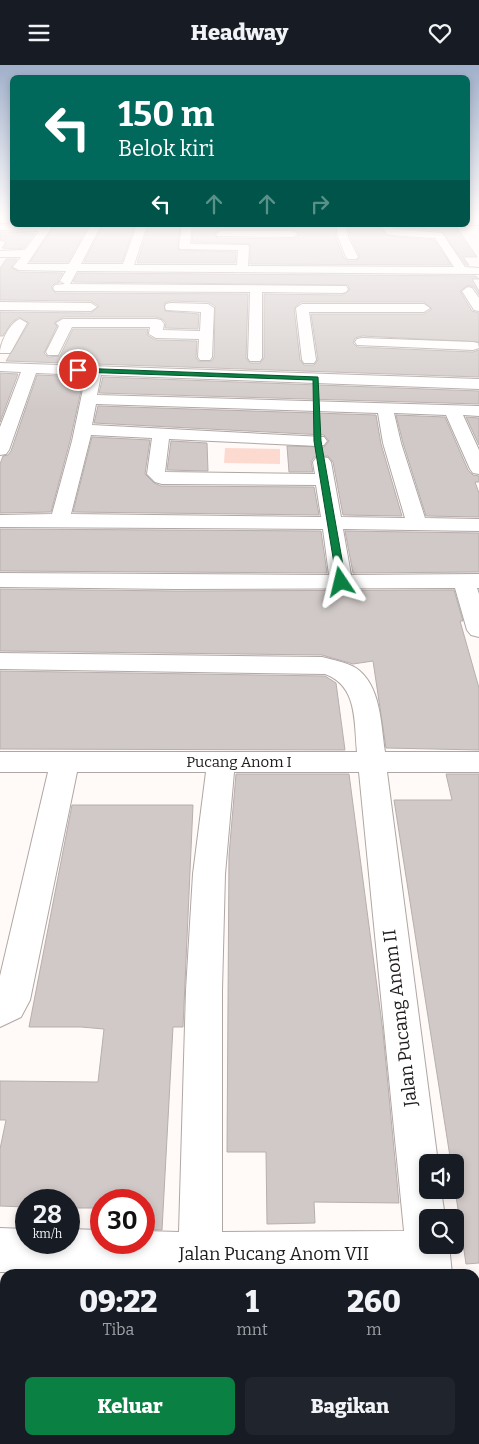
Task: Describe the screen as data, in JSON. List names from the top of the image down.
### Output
{
  "streets": {
    "street": ["Pucang Anom I", "Jalan Pucang Anom II", "Jalan Pucang Anom VII"]
  },
  "crossings": [
    ["Pucang Anom I", "Jalan Pucang Anom II"],
    ["Jalan Pucang Anom II", "Jalan Pucang Anom VII"]
  ],
  "page": {
    "header": "Headway",
    "turn": ["150 m", "Belok kiri"],
    "speed": "28 km/h",
    "limit": "30",
    "eta": [
      "09:22",
      "Tiba",
      "1",
      "mnt",
      "260",
      "m"
    ],
    "buttons": ["Keluar", "Bagikan"]
  }
}
